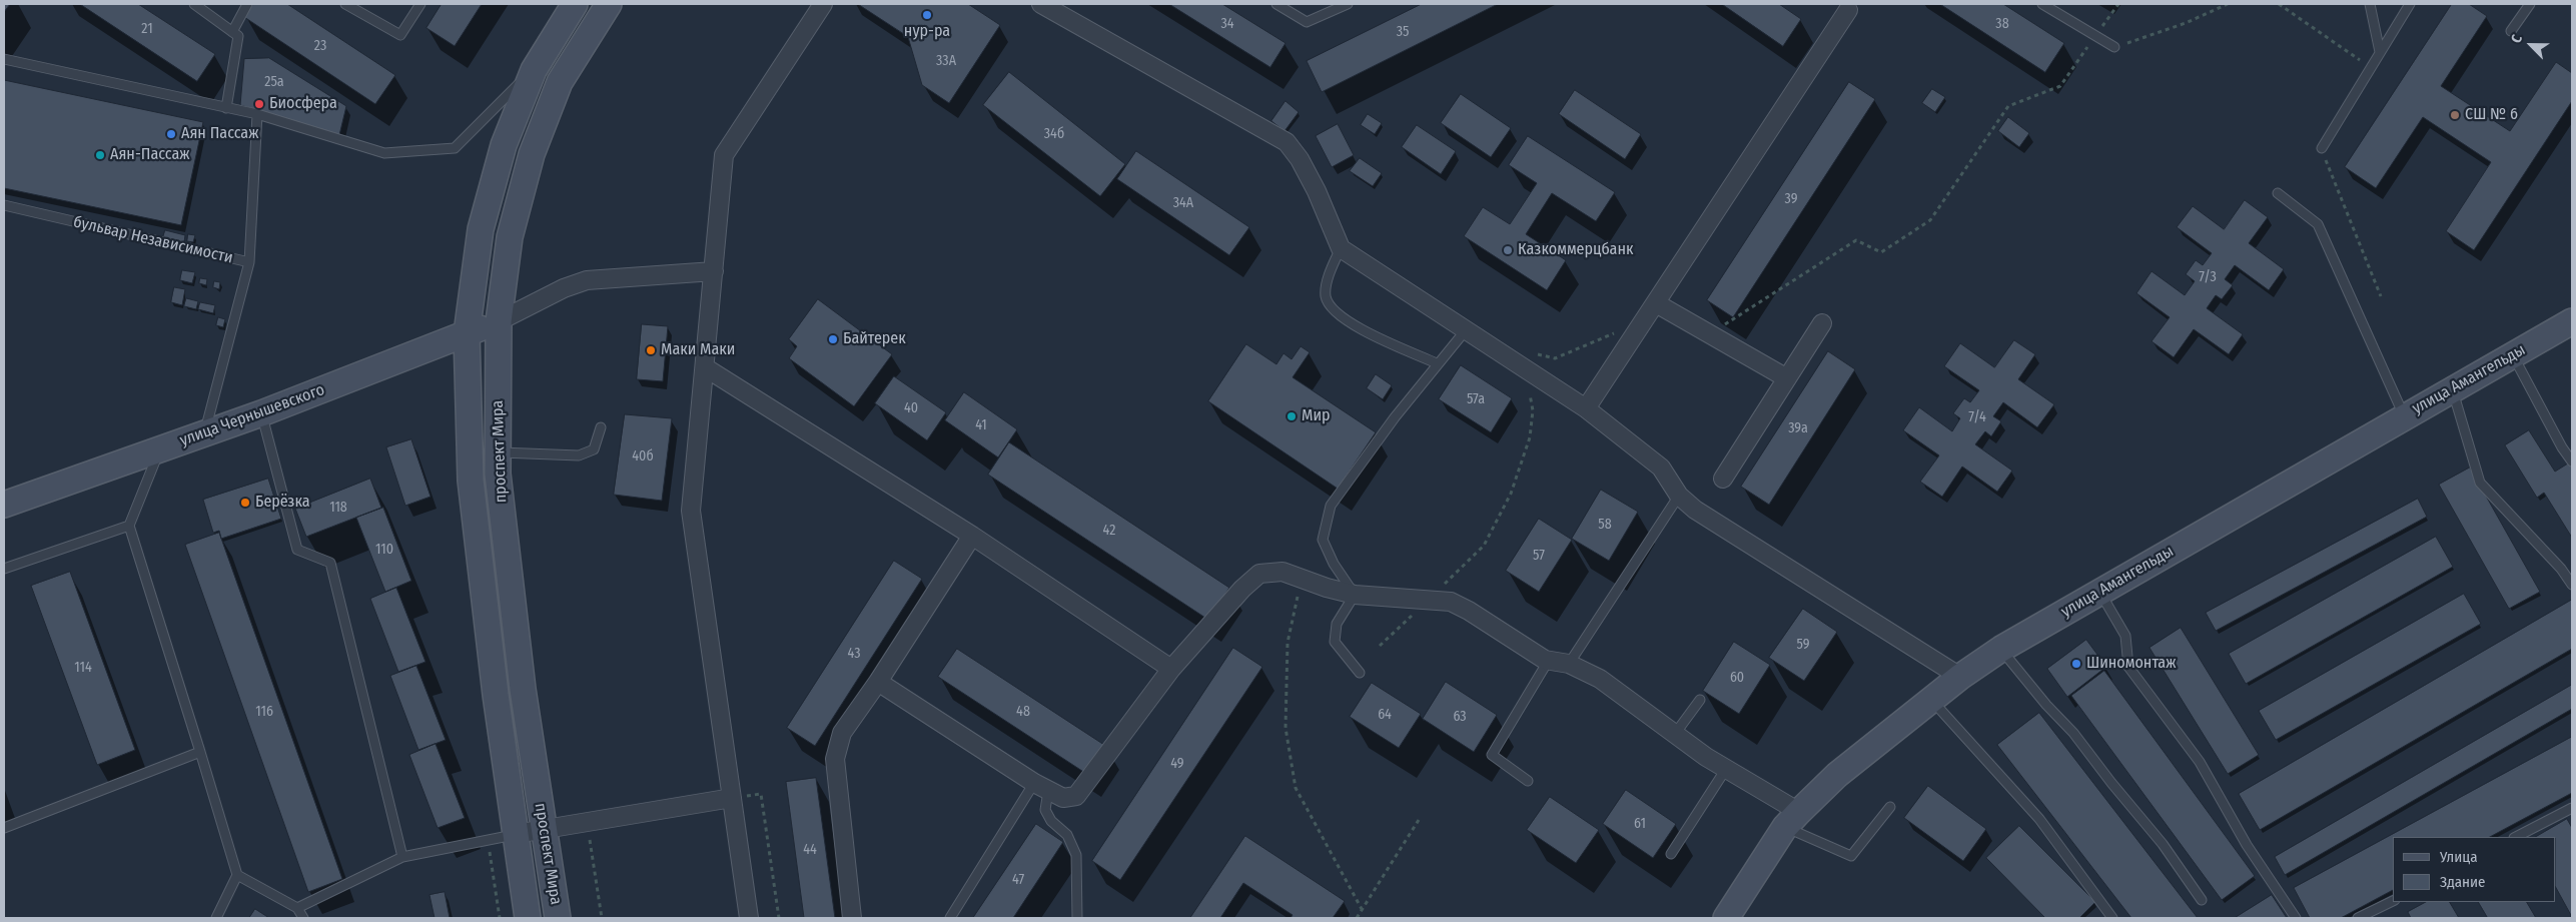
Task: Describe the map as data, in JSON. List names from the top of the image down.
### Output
{
  "streets": {
    "main road": ["улица Амангельды", "улица Чернышевского", "проспект Мира"],
    "lane": ["бульвар Независимости"]
  },
  "crossings": [
    ["бульвар Независимости", "улица Чернышевского"],
    ["улица Чернышевского", "проспект Мира"]
  ],
  "places": [
    "нур-ра",
    "Биосфера",
    "СШ № 6",
    "Аян Пассаж",
    "Аян-Пассаж",
    "Казкоммерцбанк",
    "Байтерек",
    "Маки Маки",
    "Мир",
    "Берёзка",
    "Шиномонтаж"
  ],
  "house_numbers": [
    "34",
    "38",
    "21",
    "35",
    "23",
    "33А",
    "25а",
    "34б",
    "39",
    "34А",
    "7/3",
    "57а",
    "40",
    "7/4",
    "41",
    "39а",
    "40б",
    "118",
    "58",
    "42",
    "110",
    "57",
    "59",
    "43",
    "114",
    "60",
    "116",
    "48",
    "64",
    "63",
    "49",
    "61",
    "44",
    "47"
  ],
  "legend": ["Улица", "Здание"],
  "north": "top left"
}
